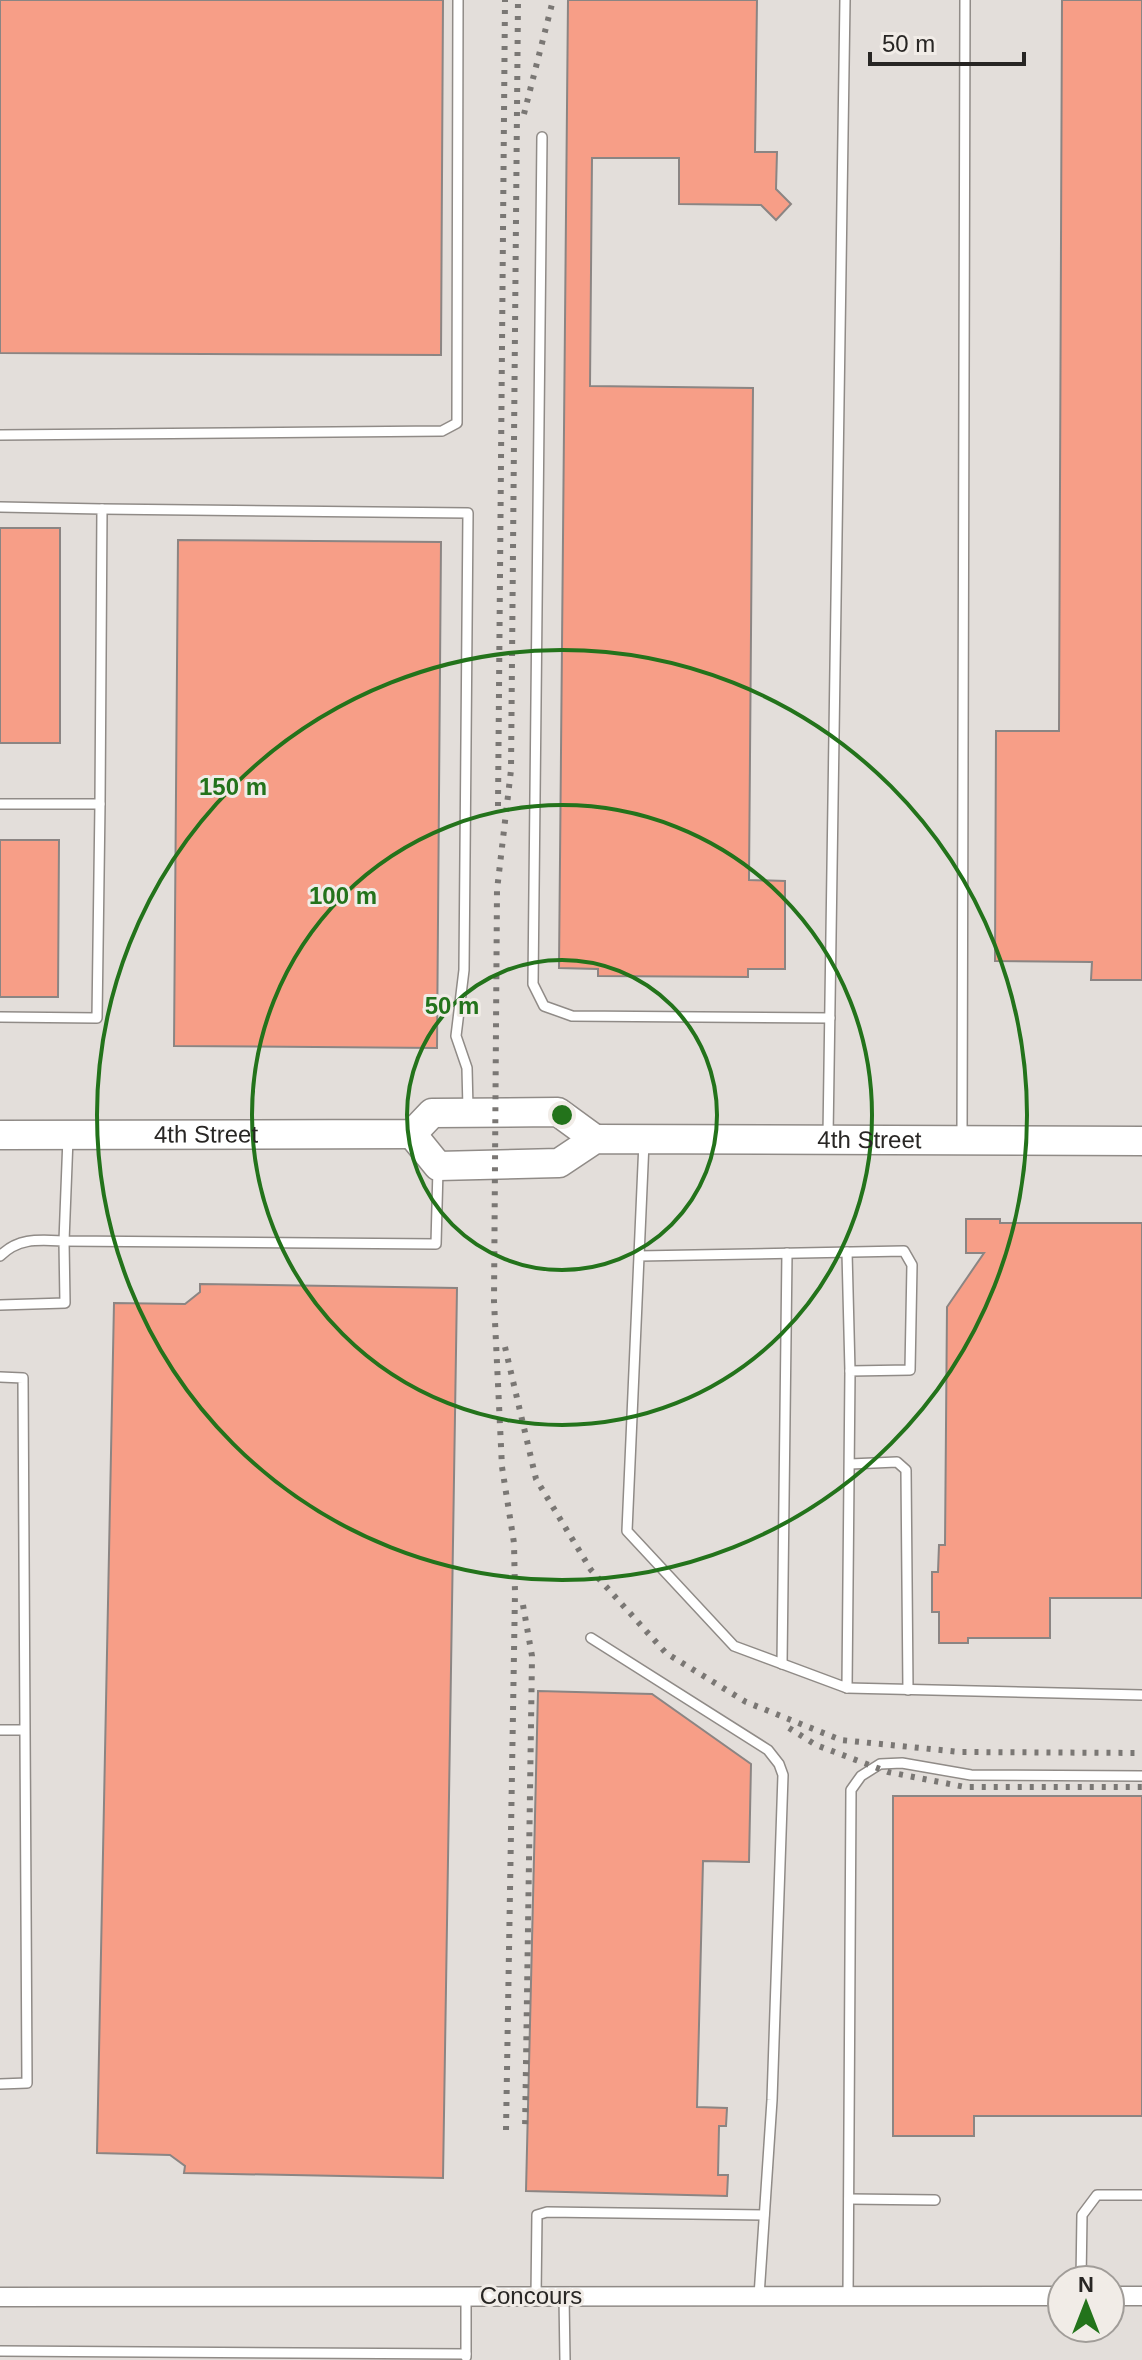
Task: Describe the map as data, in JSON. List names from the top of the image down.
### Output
{
  "streets": {
    "main road": ["4th Street"],
    "street": ["Concours"]
  },
  "scale_bar": "50 m",
  "north": "top",
  "rings": ["150 m", "100 m", "50 m"]
}
